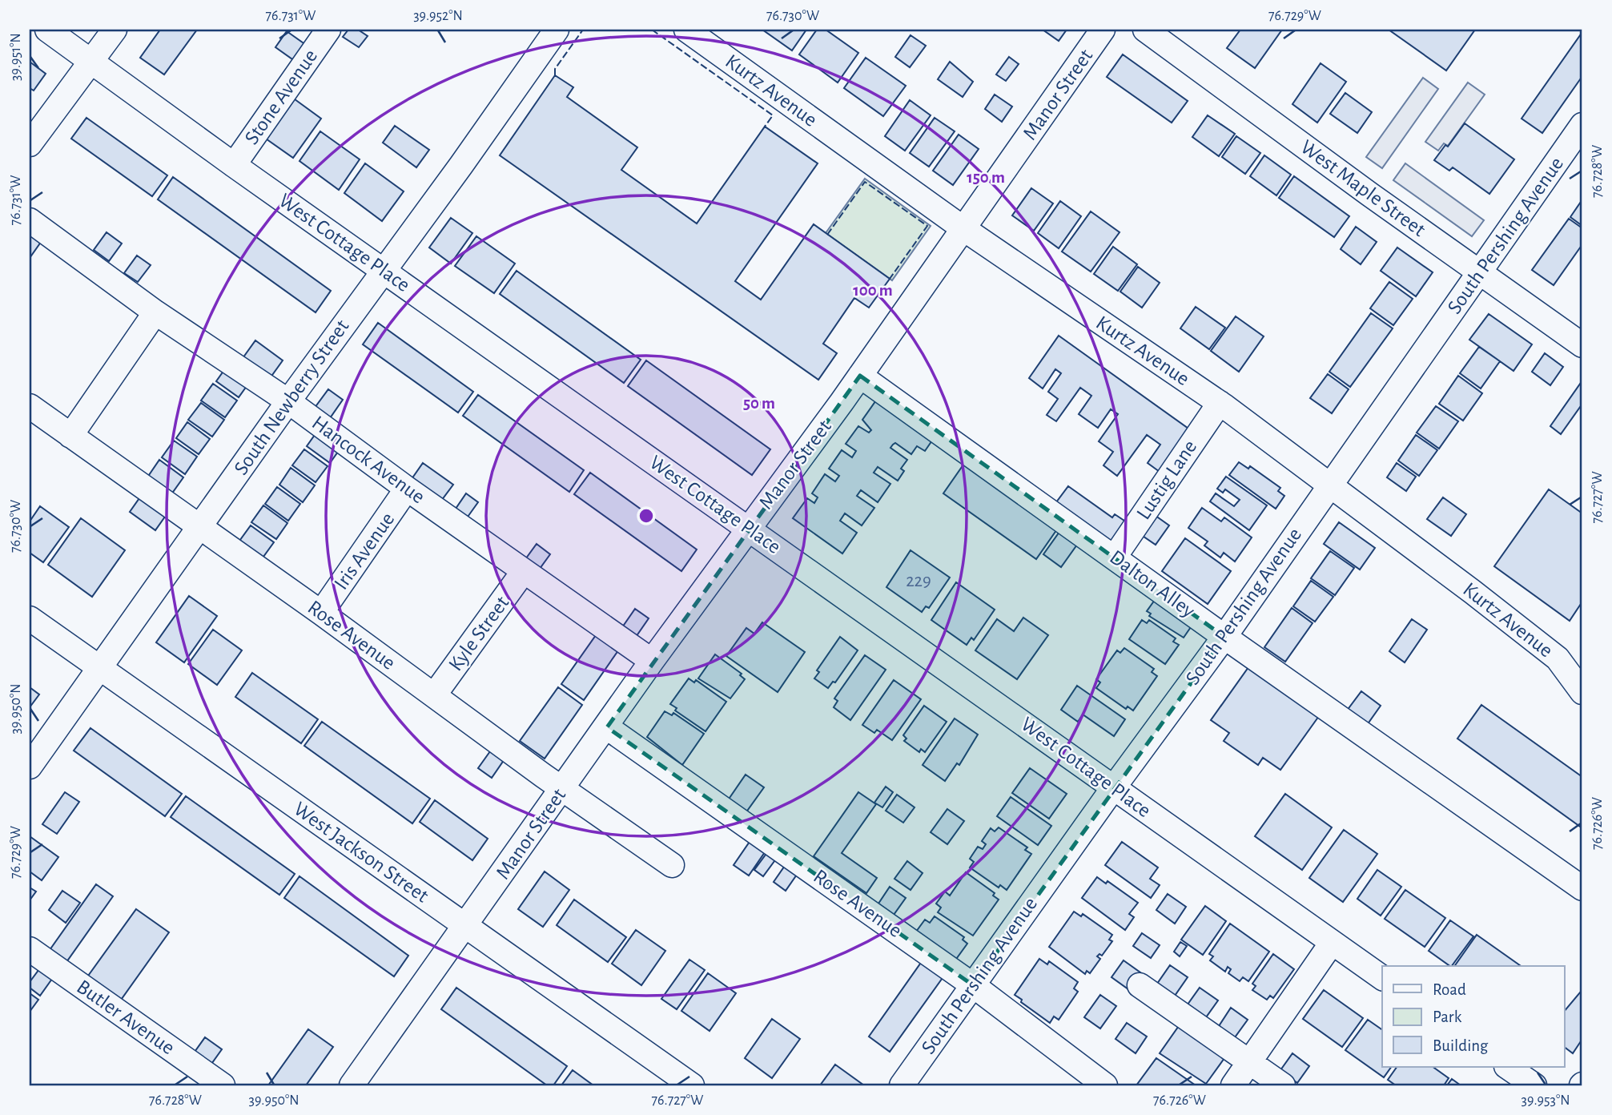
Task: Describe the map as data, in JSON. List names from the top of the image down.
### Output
{
  "streets": {
    "street": [
      "Kurtz Avenue",
      "Manor Street",
      "Stone Avenue",
      "West Maple Street",
      "South Pershing Avenue",
      "West Cottage Place",
      "South Newberry Street",
      "Hancock Avenue",
      "Lustig Lane",
      "Iris Avenue",
      "Dalton Alley",
      "Kyle Street",
      "Rose Avenue",
      "West Jackson Street",
      "Butler Avenue"
    ]
  },
  "crossings": [
    ["Kurtz Avenue", "Manor Street"],
    ["Kurtz Avenue", "South Pershing Avenue"],
    ["Kurtz Avenue", "Lustig Lane"],
    ["Manor Street", "West Cottage Place"],
    ["Manor Street", "Hancock Avenue"],
    ["Manor Street", "Dalton Alley"],
    ["Manor Street", "Rose Avenue"],
    ["Manor Street", "West Jackson Street"],
    ["Stone Avenue", "West Cottage Place"],
    ["West Maple Street", "South Pershing Avenue"],
    ["South Pershing Avenue", "West Cottage Place"],
    ["South Pershing Avenue", "Dalton Alley"],
    ["South Pershing Avenue", "Rose Avenue"],
    ["West Cottage Place", "South Newberry Street"],
    ["South Newberry Street", "Hancock Avenue"],
    ["South Newberry Street", "Rose Avenue"],
    ["South Newberry Street", "West Jackson Street"],
    ["Hancock Avenue", "Iris Avenue"],
    ["Hancock Avenue", "Kyle Street"],
    ["Lustig Lane", "Dalton Alley"],
    ["Iris Avenue", "Rose Avenue"],
    ["Kyle Street", "Rose Avenue"]
  ],
  "house_numbers": ["229"],
  "legend": ["Road", "Park", "Building"],
  "coordinates": [
    "76.731°W",
    "39.952°N",
    "76.730°W",
    "76.729°W",
    "39.951°N",
    "76.728°W",
    "76.727°W",
    "39.950°N",
    "76.726°W",
    "39.953°N"
  ],
  "rings": ["150 m", "100 m", "50 m"]
}
